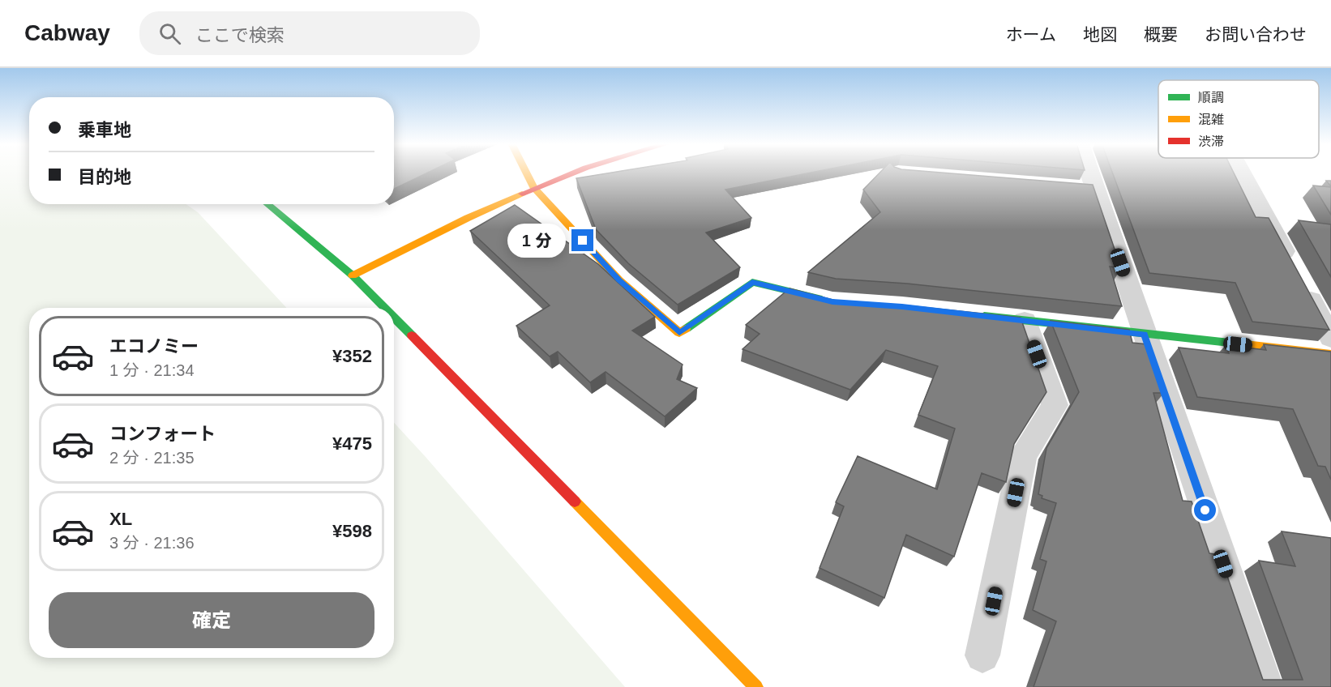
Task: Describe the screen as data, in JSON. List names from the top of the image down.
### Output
{
  "legend": ["順調", "混雑", "渋滞"],
  "page": {
    "header": "Cabway",
    "search": "ここで検索",
    "nav": [
      "ホーム",
      "地図",
      "概要",
      "お問い合わせ"
    ],
    "banner": ["乗車地", "目的地"],
    "bubble": "1 分",
    "list": [
      {
        "name": "エコノミー",
        "note": "1 分 · 21:34",
        "value": "¥352"
      },
      {
        "name": "コンフォート",
        "note": "2 分 · 21:35",
        "value": "¥475"
      },
      {
        "name": "XL",
        "note": "3 分 · 21:36",
        "value": "¥598"
      }
    ],
    "buttons": "確定"
  }
}
